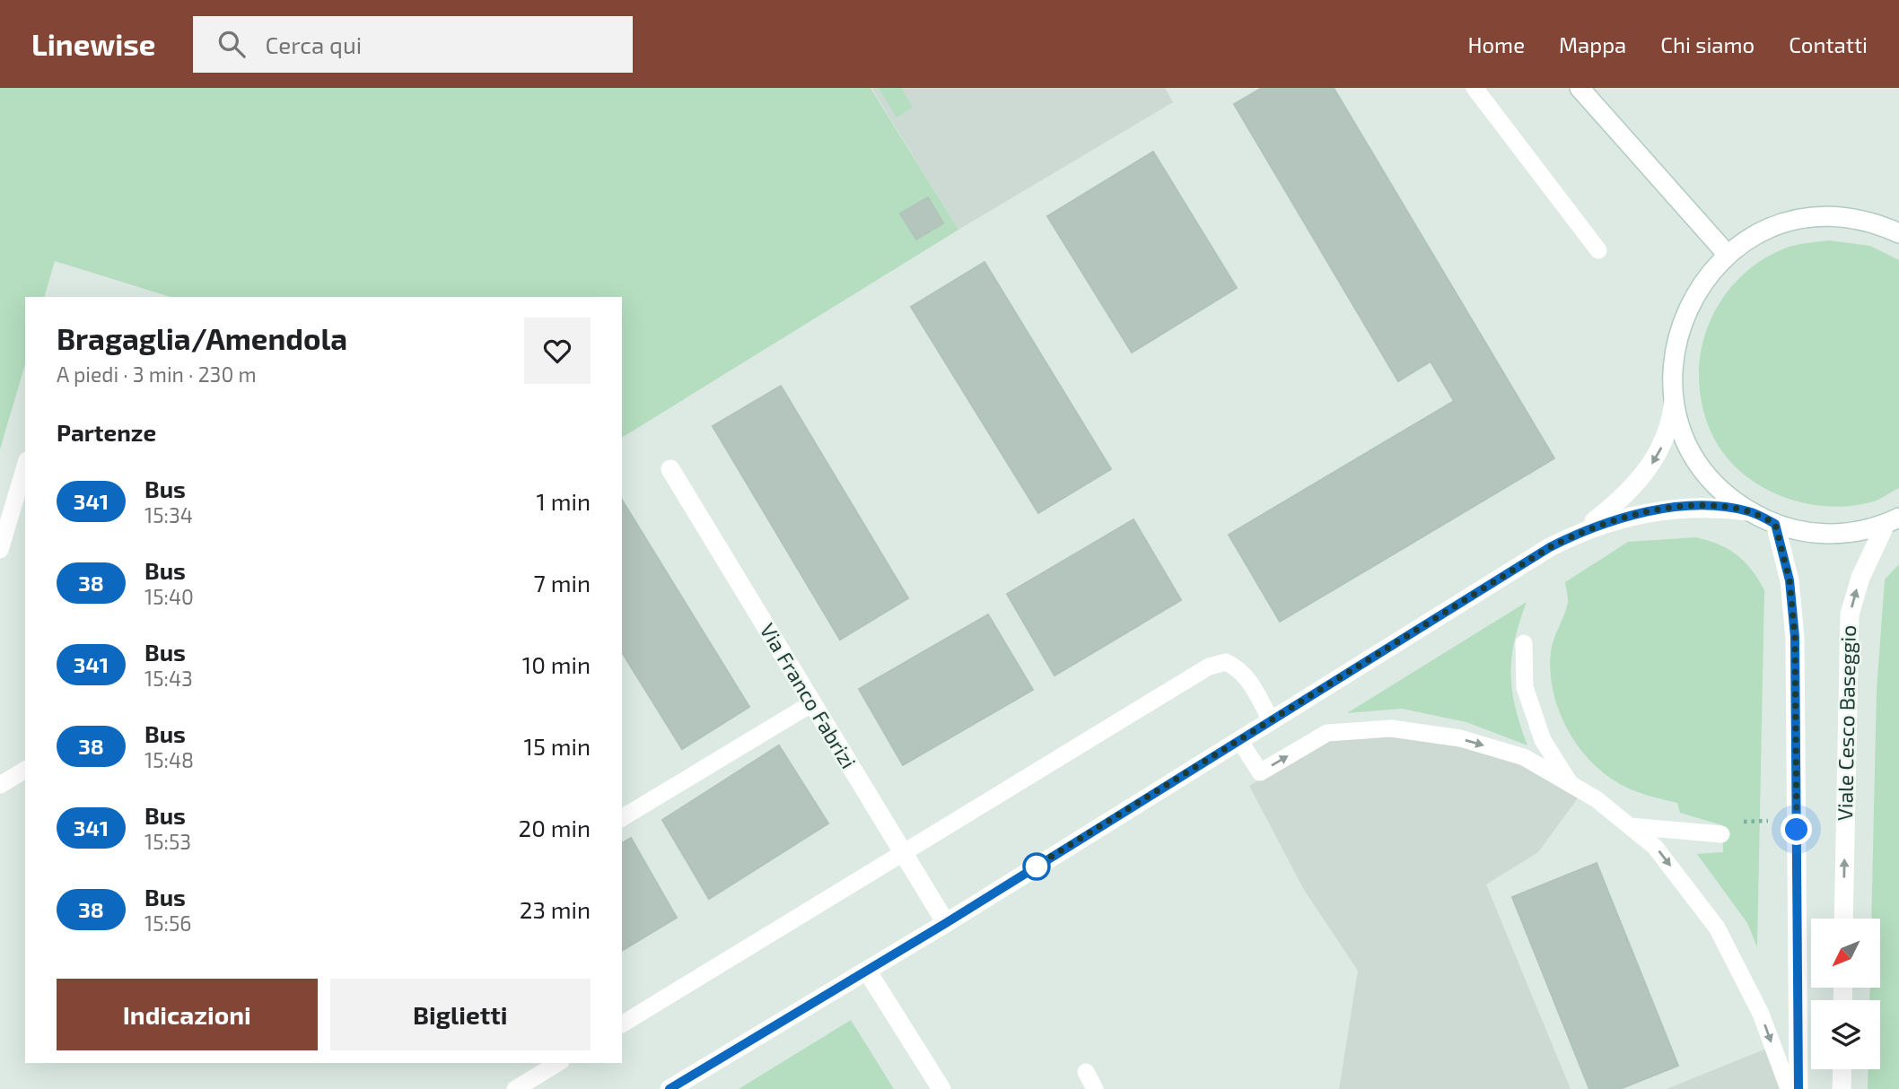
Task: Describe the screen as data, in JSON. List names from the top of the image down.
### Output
{
  "streets": {
    "street": ["Via Franco Fabrizi", "Viale Cesco Baseggio"]
  },
  "lines": ["bus line 341"],
  "north": "bottom left",
  "page": {
    "header": "Linewise",
    "search": "Cerca qui",
    "nav": [
      "Home",
      "Mappa",
      "Chi siamo",
      "Contatti"
    ],
    "heading": [
      ["Bragaglia/Amendola", "A piedi · 3 min · 230 m"],
      "Partenze"
    ],
    "list": [
      {
        "mark": "341",
        "name": "Bus",
        "note": "15:34",
        "value": "1 min"
      },
      {
        "mark": "38",
        "name": "Bus",
        "note": "15:40",
        "value": "7 min"
      },
      {
        "mark": "341",
        "name": "Bus",
        "note": "15:43",
        "value": "10 min"
      },
      {
        "mark": "38",
        "name": "Bus",
        "note": "15:48",
        "value": "15 min"
      },
      {
        "mark": "341",
        "name": "Bus",
        "note": "15:53",
        "value": "20 min"
      },
      {
        "mark": "38",
        "name": "Bus",
        "note": "15:56",
        "value": "23 min"
      }
    ],
    "buttons": ["Indicazioni", "Biglietti"]
  }
}
